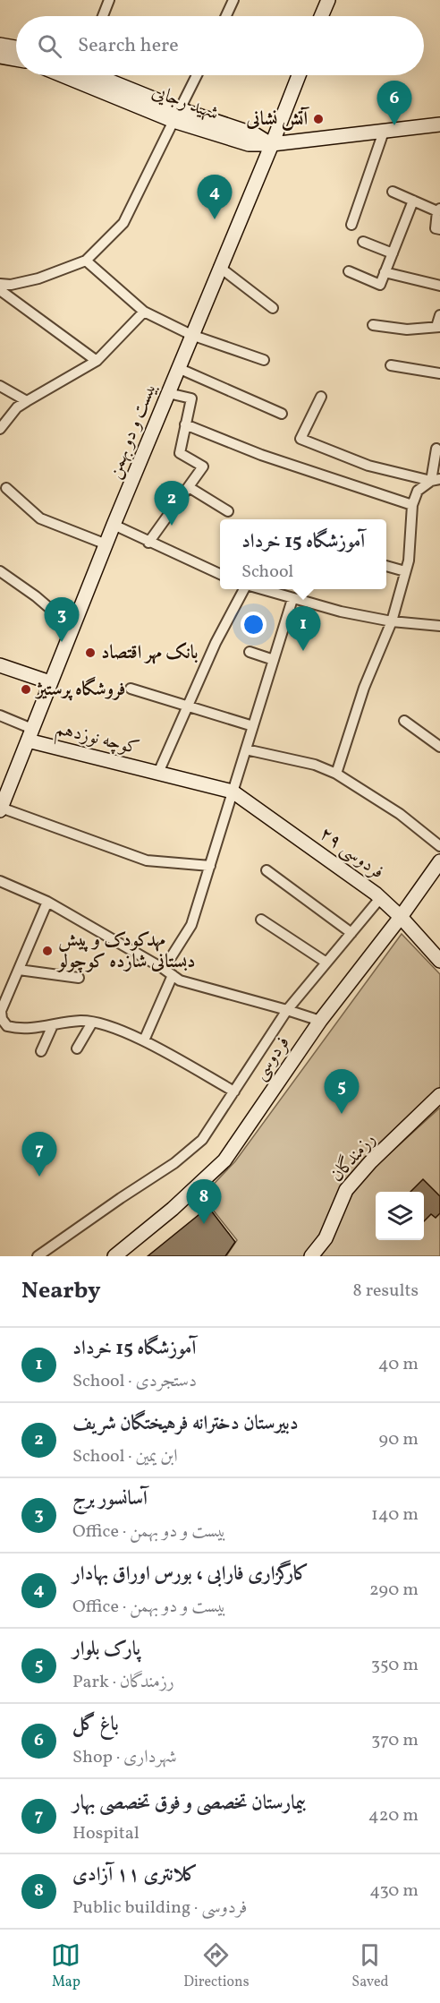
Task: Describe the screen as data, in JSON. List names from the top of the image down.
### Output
{
  "streets": {
    "main road": [
      "شهید رجایی",
      "بیست و دو بهمن",
      "کوچه نوزدهم",
      "فردوسی ۲۹",
      "فردوسی",
      "رزمندگان"
    ]
  },
  "crossings": [
    ["شهید رجایی", "بیست و دو بهمن"],
    ["بیست و دو بهمن", "کوچه نوزدهم"],
    ["کوچه نوزدهم", "فردوسی ۲۹"],
    ["فردوسی ۲۹", "فردوسی"]
  ],
  "places": [
    "آتش نشانی",
    "بانک مهر اقتصاد",
    "فروشگاه پرستيژ",
    "مهدکودک و پیش دبستانی شازده کوچولو"
  ],
  "page": {
    "search": "Search here",
    "pins": [
      "6",
      "4",
      "2",
      "3",
      "1",
      "5",
      "7",
      "8"
    ],
    "popup": ["آموزشگاه 15 خرداد", "School"],
    "heading": ["Nearby", "8 results"],
    "list": [
      {
        "mark": "1",
        "name": "آموزشگاه 15 خرداد",
        "note": "School · دستجردی",
        "value": "40 m"
      },
      {
        "mark": "2",
        "name": "دبیرستان دخترانه فرهیختگان شریف",
        "note": "School · ابن یمین",
        "value": "90 m"
      },
      {
        "mark": "3",
        "name": "آسانسور برج",
        "note": "Office · بیست و دو بهمن",
        "value": "140 m"
      },
      {
        "mark": "4",
        "name": "کارگزاری فارابی ، بورس اوراق بهادار",
        "note": "Office · بیست و دو بهمن",
        "value": "290 m"
      },
      {
        "mark": "5",
        "name": "پارک بلوار",
        "note": "Park · رزمندگان",
        "value": "350 m"
      },
      {
        "mark": "6",
        "name": "باغ گل",
        "note": "Shop · شهرداری",
        "value": "370 m"
      },
      {
        "mark": "7",
        "name": "بیمارستان تخصصی و فوق تخصصی بهار",
        "note": "Hospital",
        "value": "420 m"
      },
      {
        "mark": "8",
        "name": "کلانتری ۱۱ آزادی",
        "note": "Public building · فردوسی",
        "value": "430 m"
      }
    ],
    "nav": ["Map", "Directions", "Saved"]
  }
}
